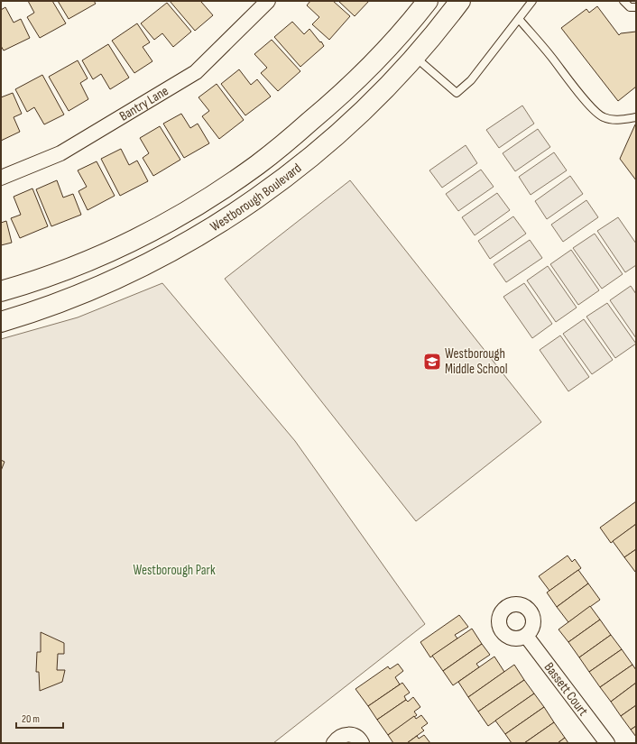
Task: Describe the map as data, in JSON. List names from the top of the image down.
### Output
{
  "streets": {
    "main road": ["Westborough Boulevard"],
    "street": ["Bantry Lane", "Bassett Court"]
  },
  "parks": ["Westborough Park"],
  "places": {
    "school or university": ["Westborough Middle School"]
  },
  "scale_bar": "20 m"
}
